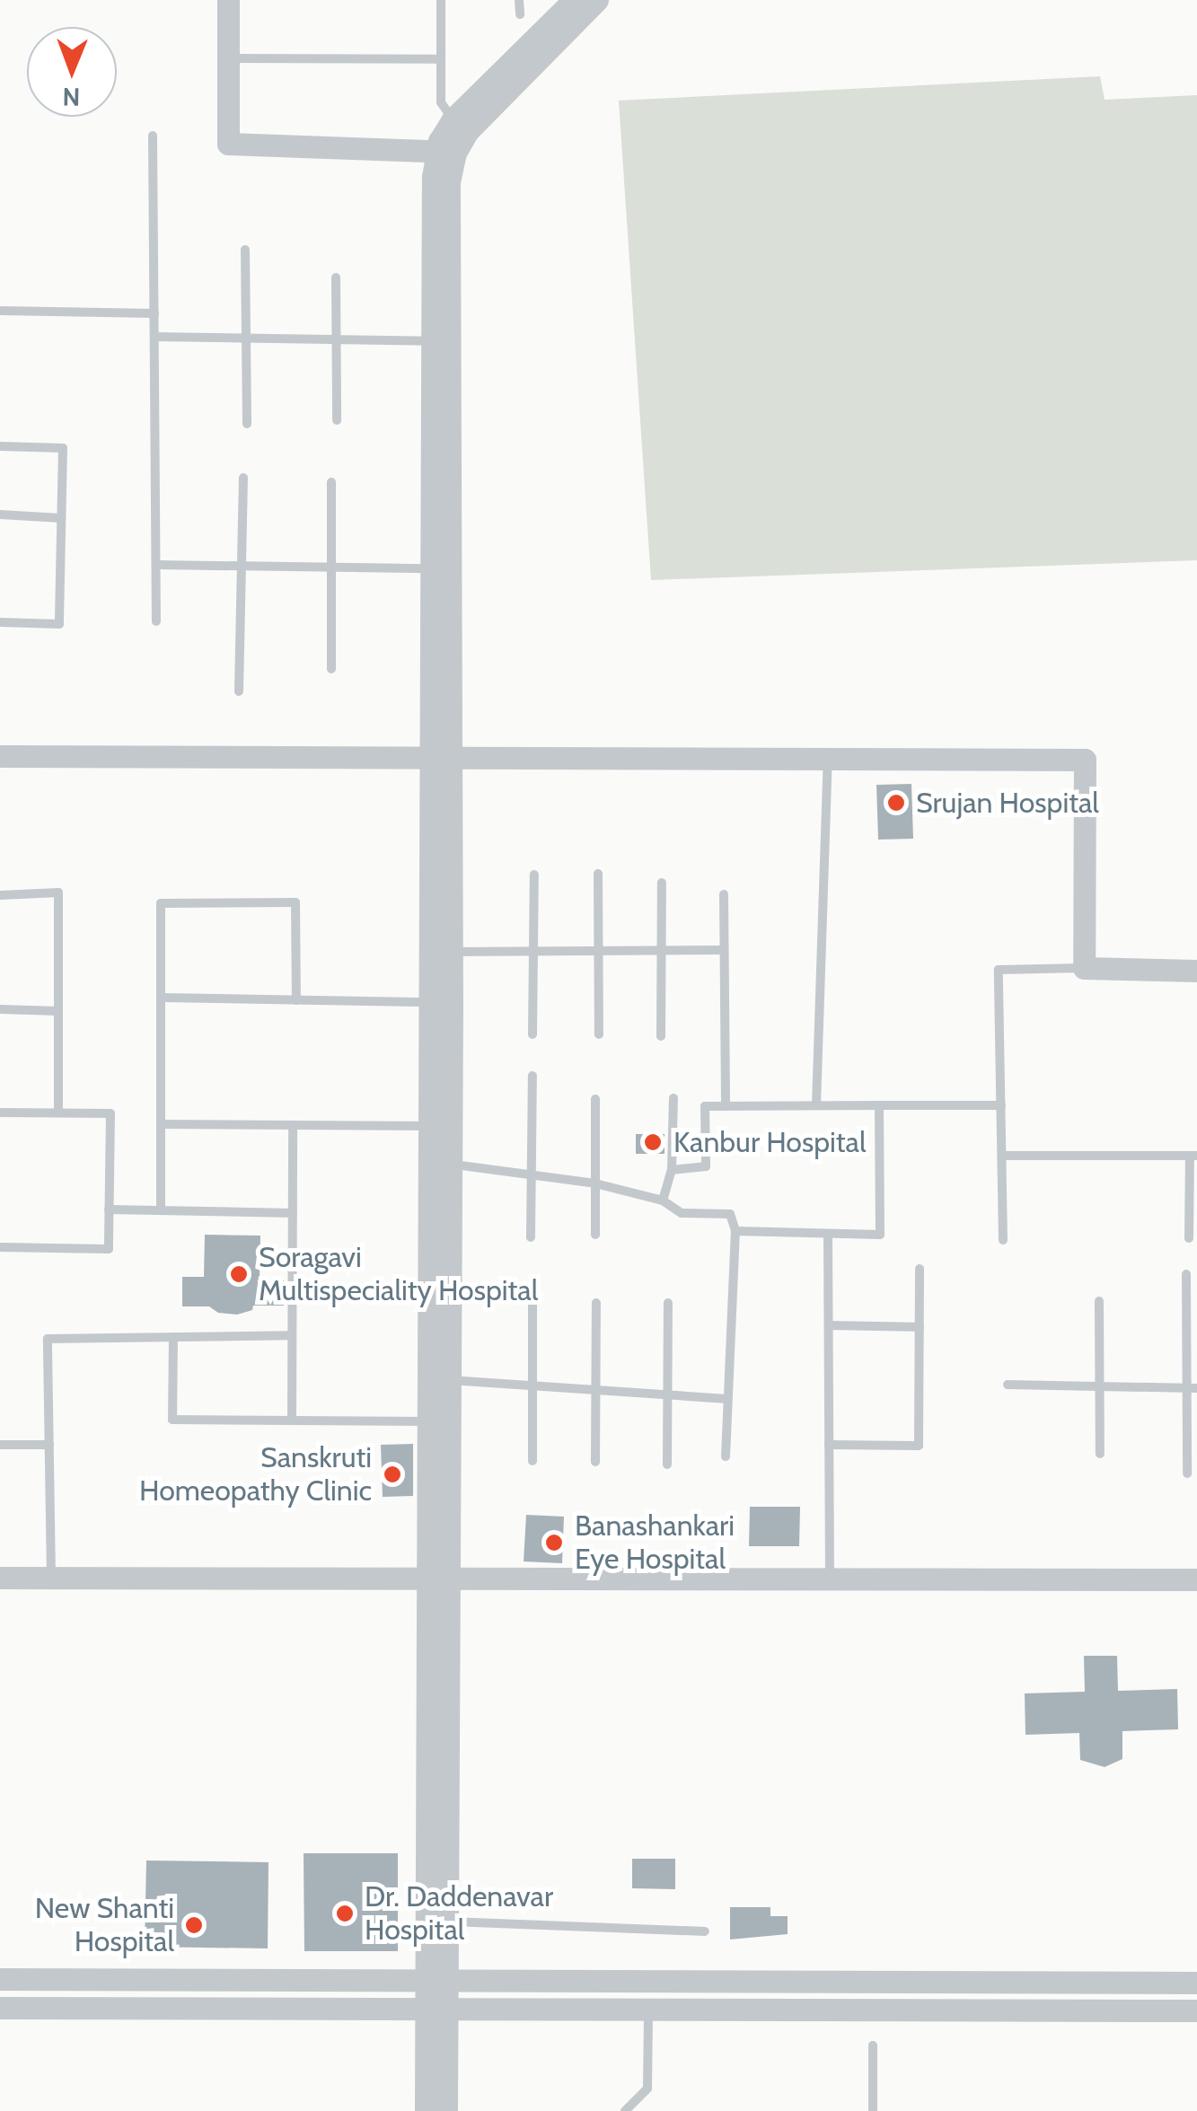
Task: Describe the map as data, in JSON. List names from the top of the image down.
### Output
{
  "places": [
    "Srujan Hospital",
    "Kanbur Hospital",
    "Soragavi Multispeciality Hospital",
    "Sanskruti Homeopathy Clinic",
    "Banashankari Eye Hospital",
    "Dr. Daddenavar Hospital",
    "New Shanti Hospital"
  ],
  "north": "bottom"
}
